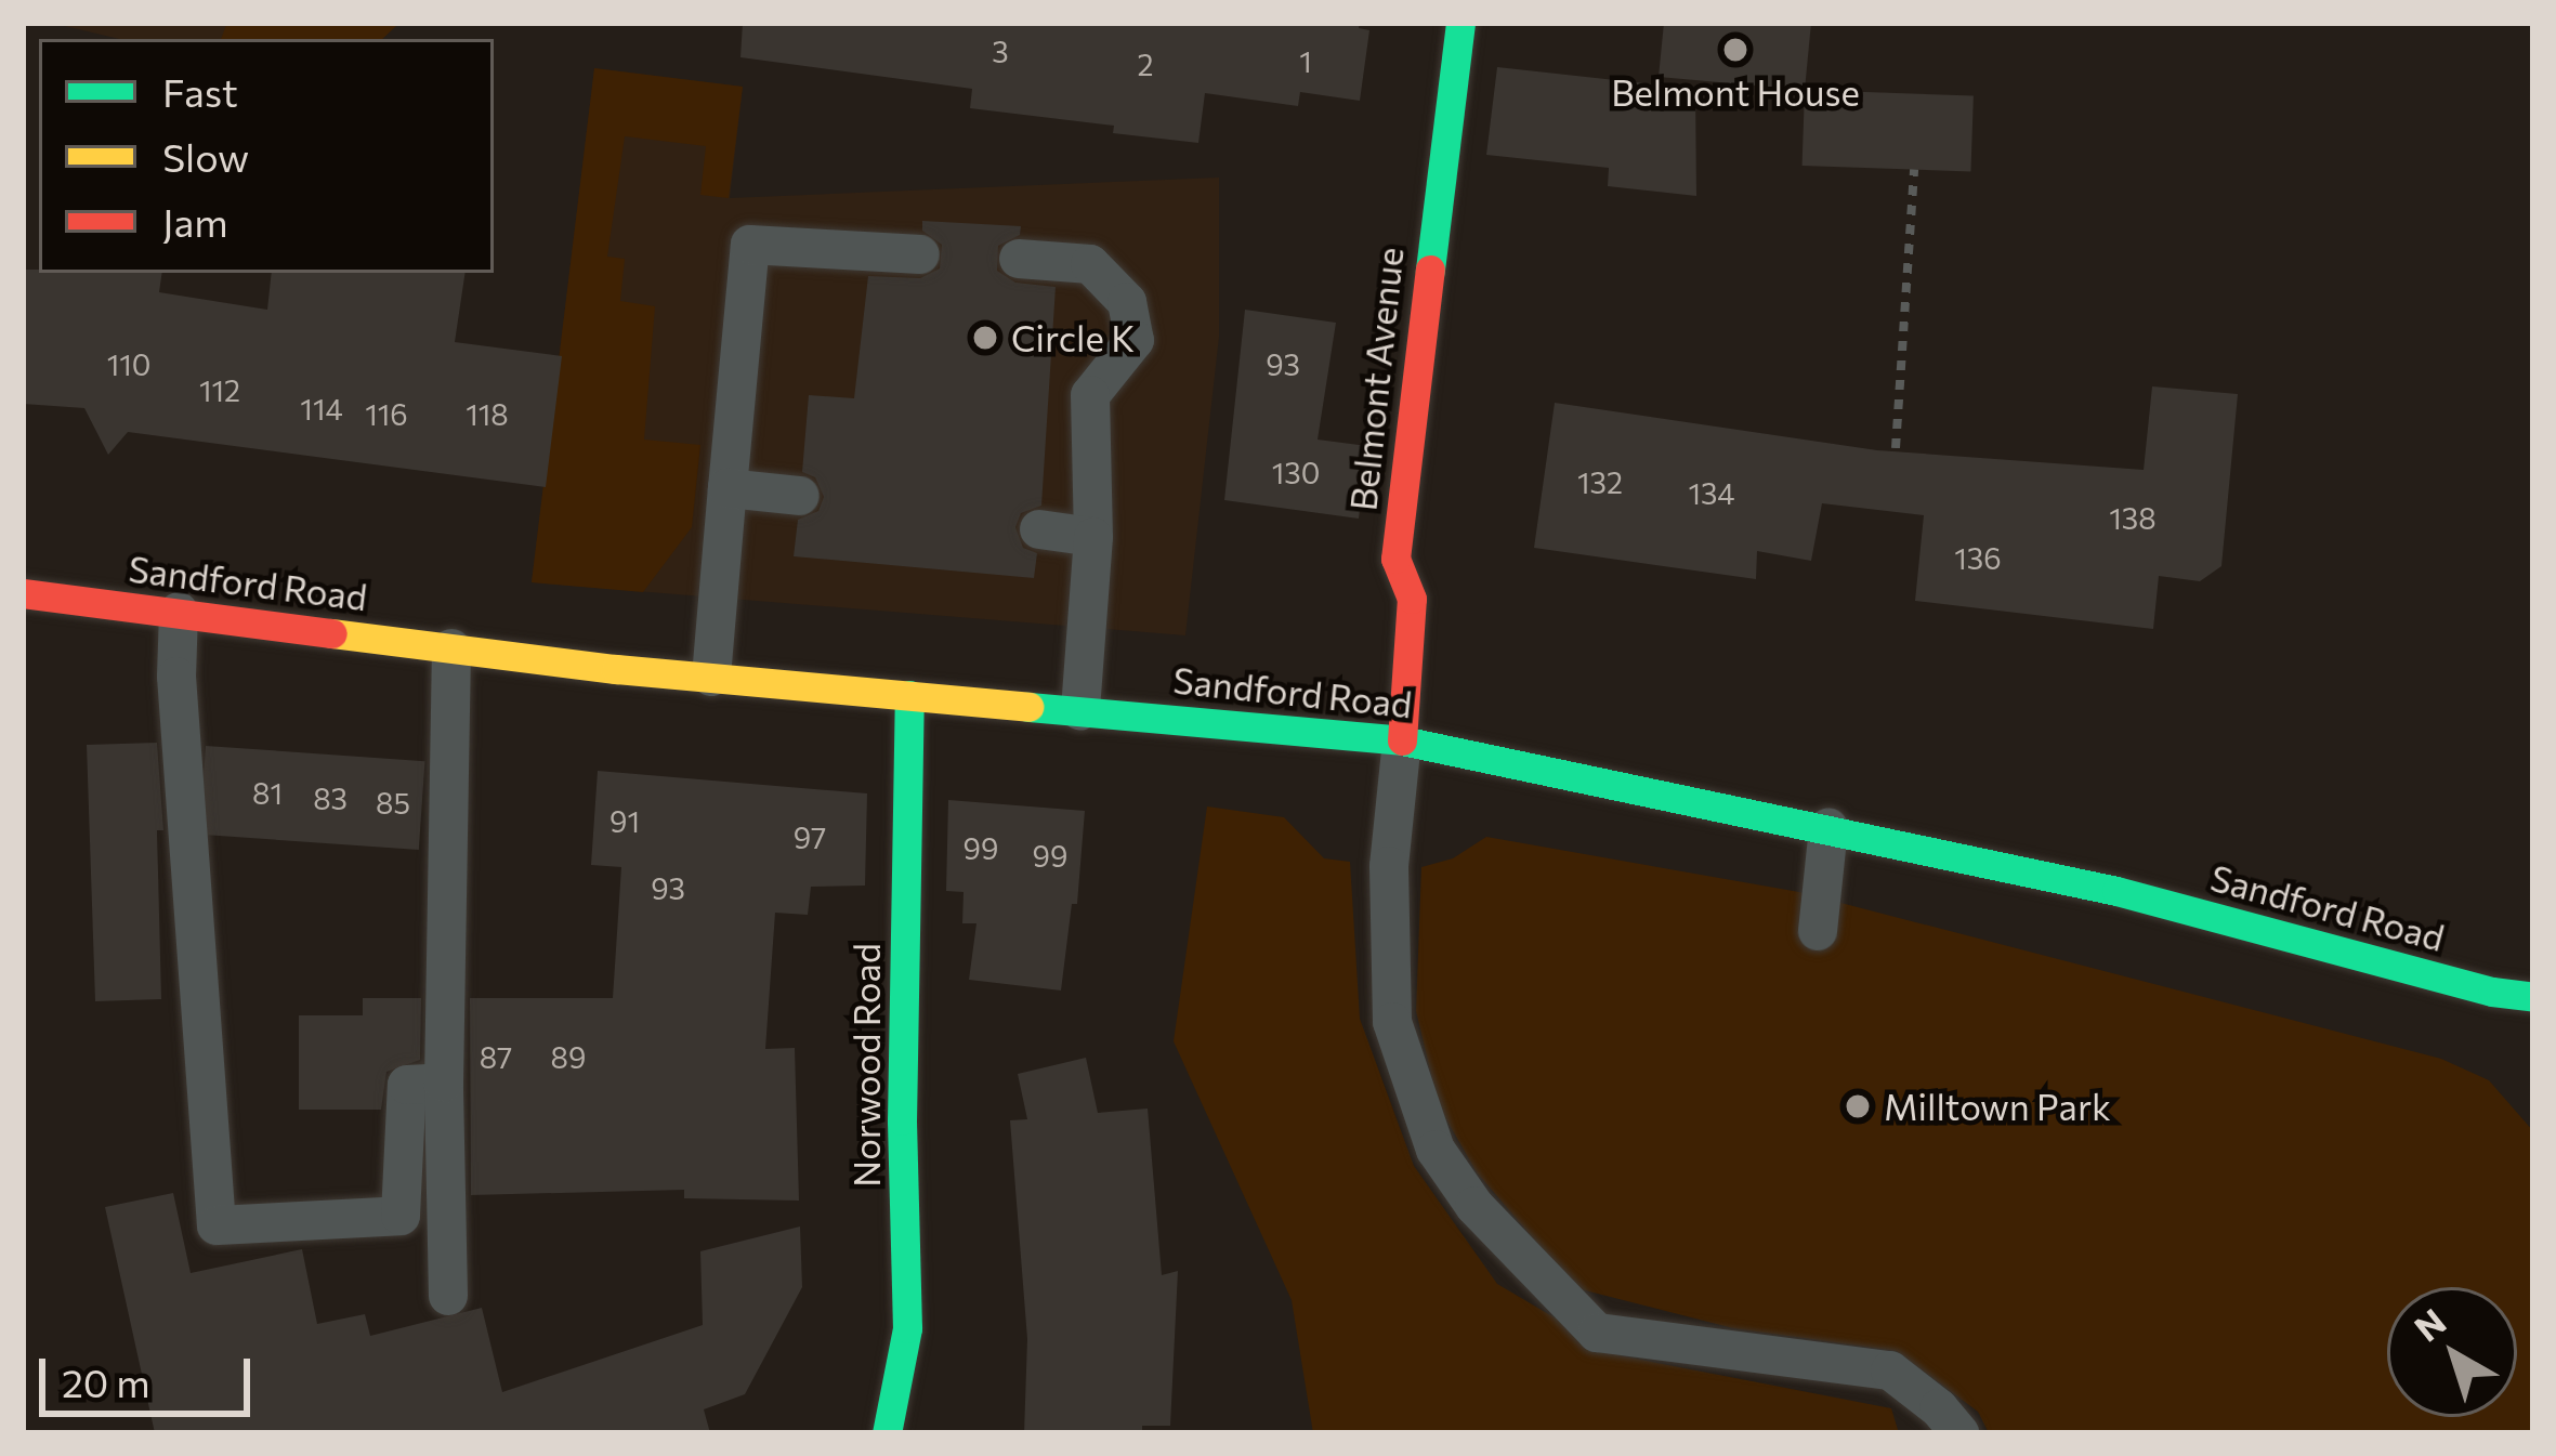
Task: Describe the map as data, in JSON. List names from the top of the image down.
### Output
{
  "streets": {
    "main road": ["Belmont Avenue", "Sandford Road", "Norwood Road"]
  },
  "crossings": [
    ["Belmont Avenue", "Sandford Road"],
    ["Sandford Road", "Norwood Road"]
  ],
  "places": ["Belmont House", "Circle K", "Milltown Park"],
  "house_numbers": [
    "3",
    "1",
    "2",
    "110",
    "93",
    "112",
    "114",
    "116",
    "118",
    "130",
    "132",
    "134",
    "138",
    "136",
    "81",
    "83",
    "85",
    "91",
    "97",
    "99",
    "99",
    "93",
    "87",
    "89"
  ],
  "legend": ["Fast", "Slow", "Jam"],
  "scale_bar": "20 m",
  "north": "top left"
}
